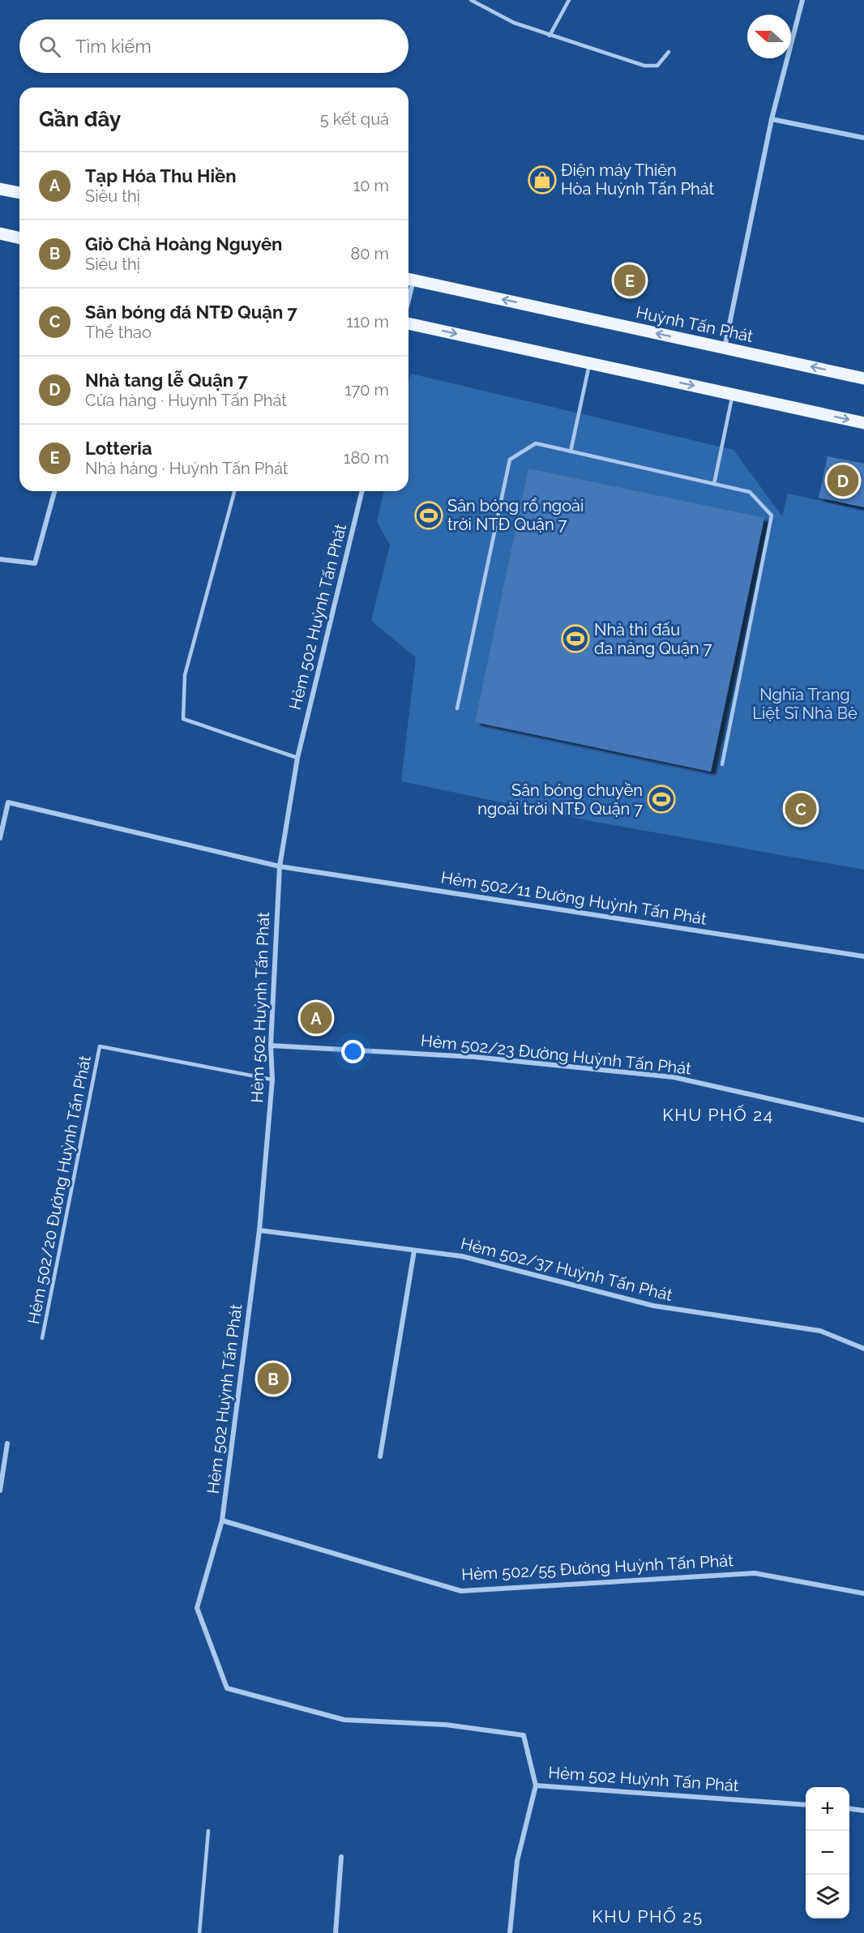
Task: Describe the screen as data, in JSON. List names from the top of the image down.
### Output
{
  "streets": {
    "main road": ["Huỳnh Tấn Phát"],
    "street": [
      "Hẻm 502 Huỳnh Tấn Phát",
      "Hẻm 502/11 Đường Huỳnh Tấn Phát",
      "Hẻm 502/23 Đường Huỳnh Tấn Phát",
      "Hẻm 502/37 Huỳnh Tấn Phát",
      "Hẻm 502/55 Đường Huỳnh Tấn Phát"
    ],
    "lane": ["Hẻm 502/20 Đường Huỳnh Tấn Phát"]
  },
  "crossings": [
    ["Hẻm 502 Huỳnh Tấn Phát", "Hẻm 502/11 Đường Huỳnh Tấn Phát"],
    ["Hẻm 502 Huỳnh Tấn Phát", "Hẻm 502/23 Đường Huỳnh Tấn Phát"],
    ["Hẻm 502 Huỳnh Tấn Phát", "Hẻm 502/20 Đường Huỳnh Tấn Phát"],
    ["Hẻm 502 Huỳnh Tấn Phát", "Hẻm 502/37 Huỳnh Tấn Phát"],
    ["Hẻm 502 Huỳnh Tấn Phát", "Hẻm 502/55 Đường Huỳnh Tấn Phát"]
  ],
  "districts": ["KHU PHỐ 24", "KHU PHỐ 25"],
  "parks": ["Nghĩa Trang Liệt Sĩ Nhà Bè"],
  "places": {
    "shop": ["Điện máy Thiên Hòa Huỳnh Tấn Phát"],
    "sports": ["Sân bóng rổ ngoài trời NTĐ Quận 7", "Nhà thi đấu đa năng Quận 7", "Sân bóng chuyền ngoài trời NTĐ Quận 7"]
  },
  "north": "left",
  "page": {
    "search": "Tìm kiếm",
    "heading": ["Gần đây", "5 kết quả"],
    "list": [
      {
        "mark": "A",
        "name": "Tạp Hóa Thu Hiền",
        "note": "Siêu thị",
        "value": "10 m"
      },
      {
        "mark": "B",
        "name": "Giò Chả Hoàng Nguyên",
        "note": "Siêu thị",
        "value": "80 m"
      },
      {
        "mark": "C",
        "name": "Sân bóng đá NTĐ Quận 7",
        "note": "Thể thao",
        "value": "110 m"
      },
      {
        "mark": "D",
        "name": "Nhà tang lễ Quận 7",
        "note": "Cửa hàng · Huỳnh Tấn Phát",
        "value": "170 m"
      },
      {
        "mark": "E",
        "name": "Lotteria",
        "note": "Nhà hàng · Huỳnh Tấn Phát",
        "value": "180 m"
      }
    ],
    "pins": [
      "E",
      "D",
      "C",
      "A",
      "B"
    ],
    "map_buttons": ["+", "−"]
  }
}
